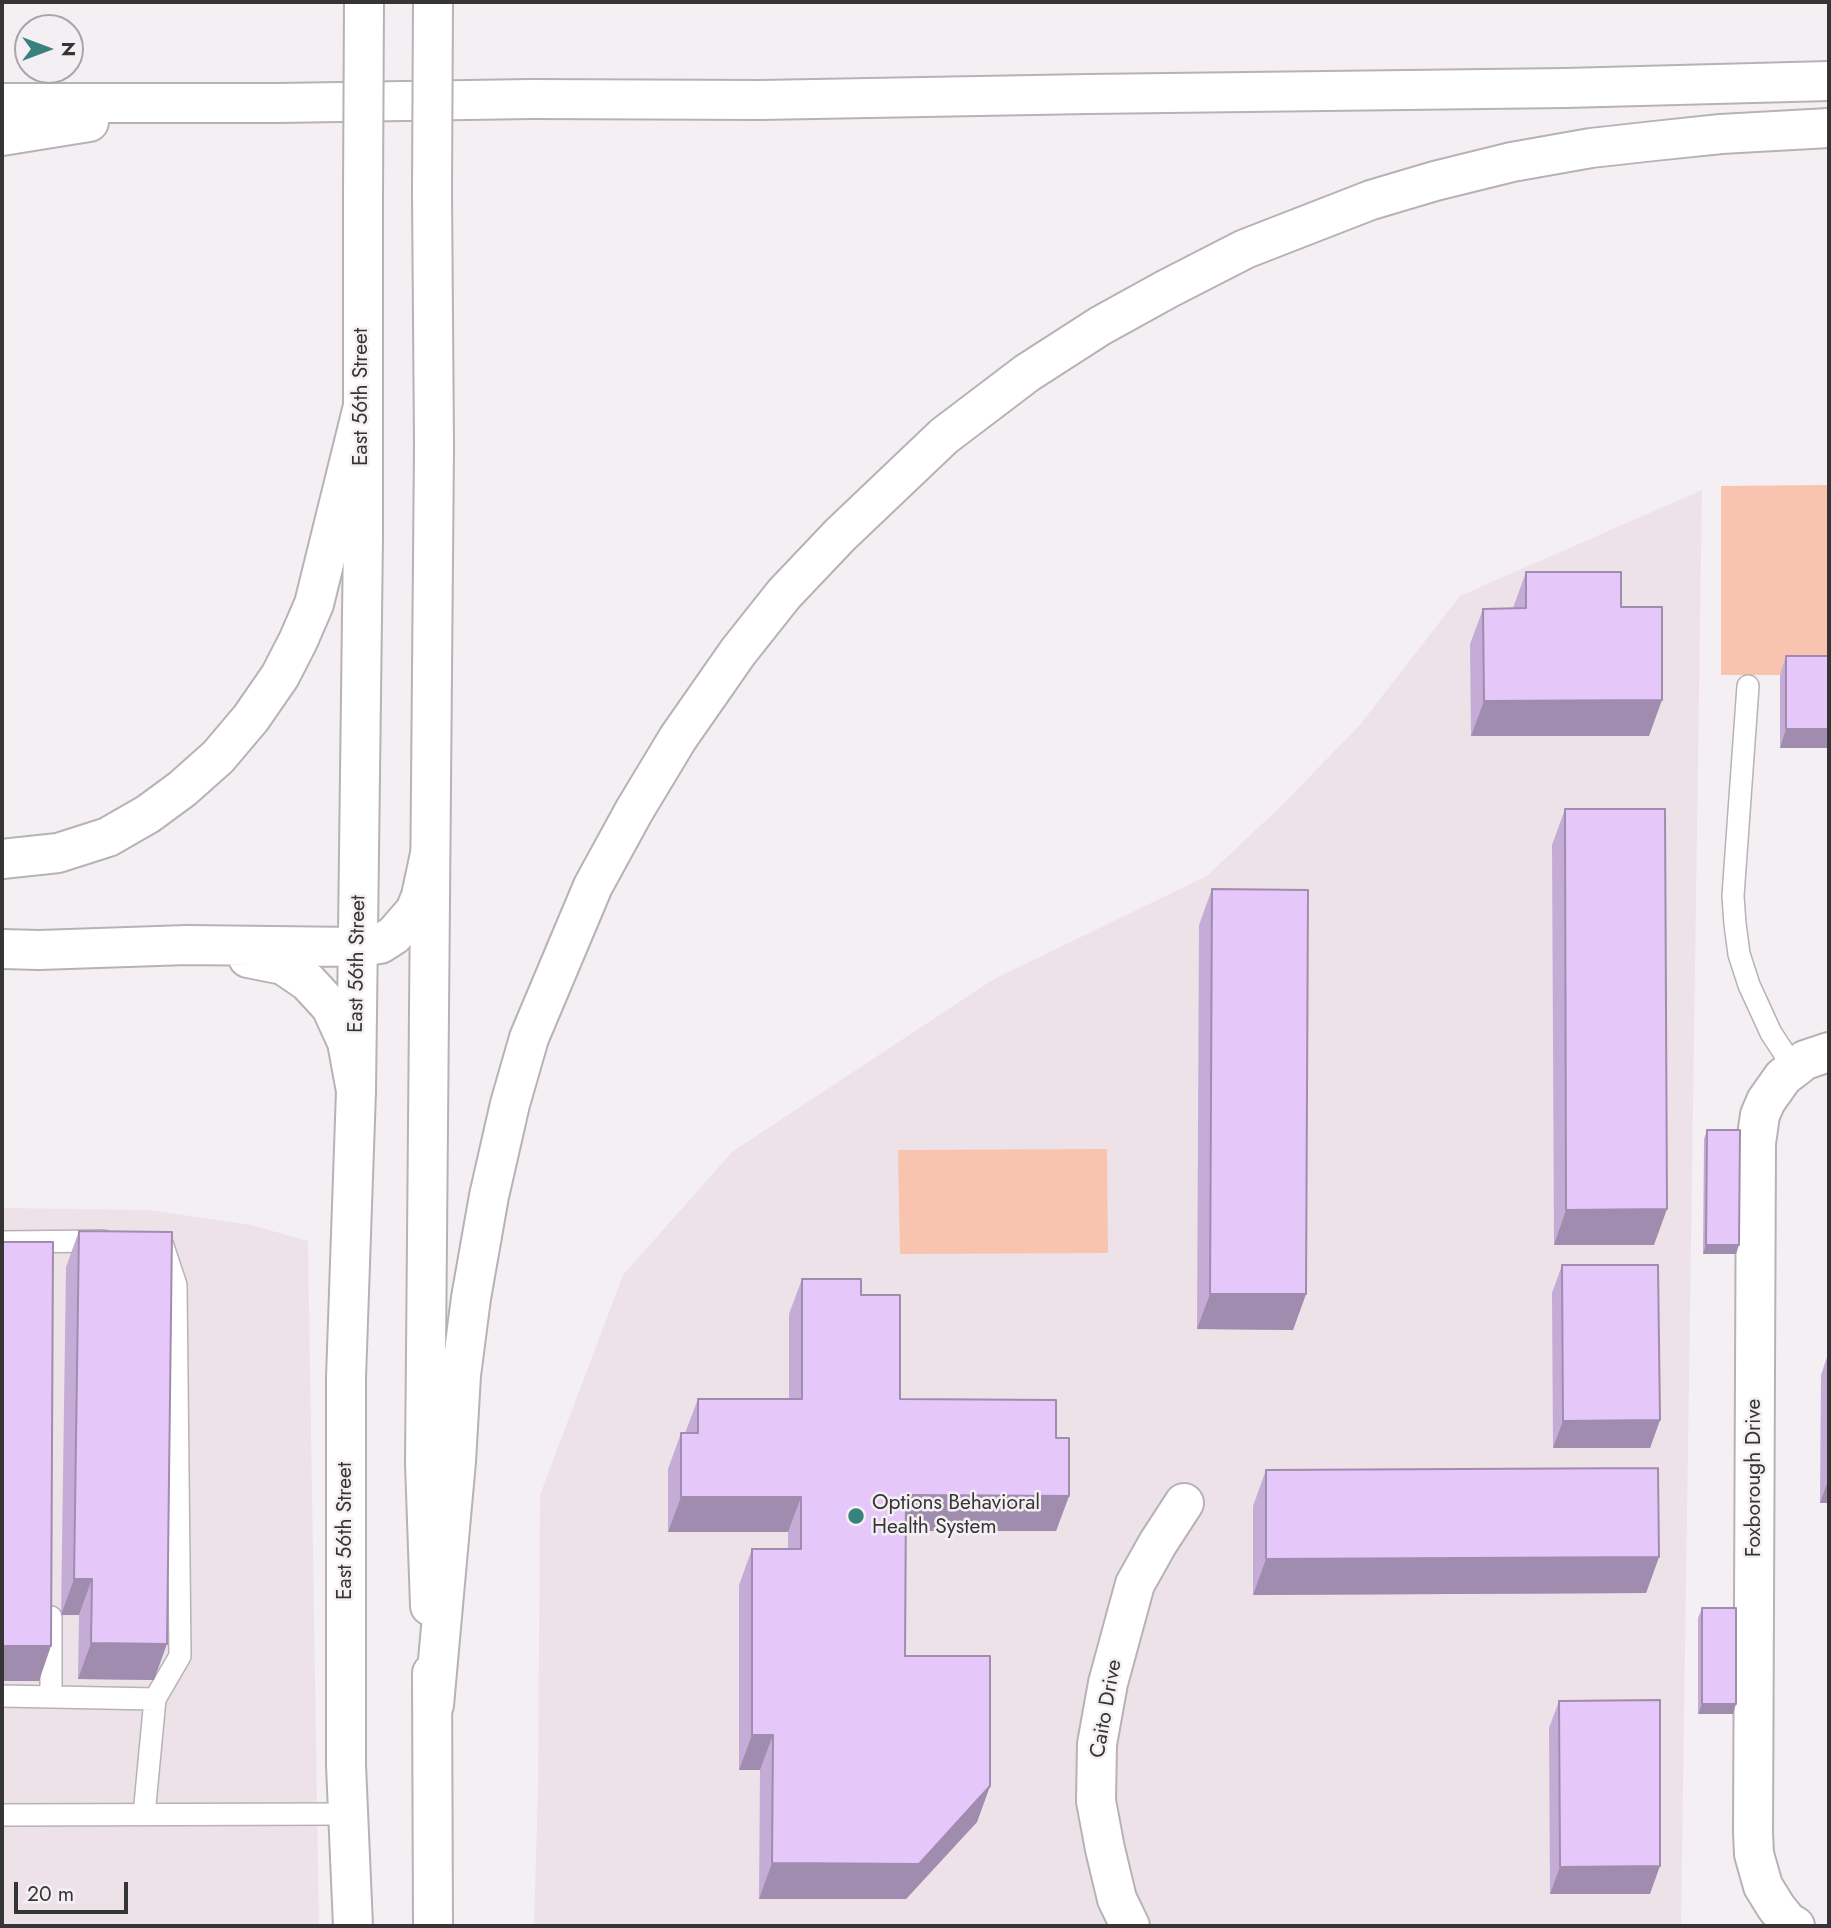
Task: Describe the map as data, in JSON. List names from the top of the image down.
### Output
{
  "streets": {
    "main road": ["East 56th Street", "Foxborough Drive", "Caito Drive"]
  },
  "places": ["Options Behavioral Health System"],
  "scale_bar": "20 m",
  "north": "right"
}
